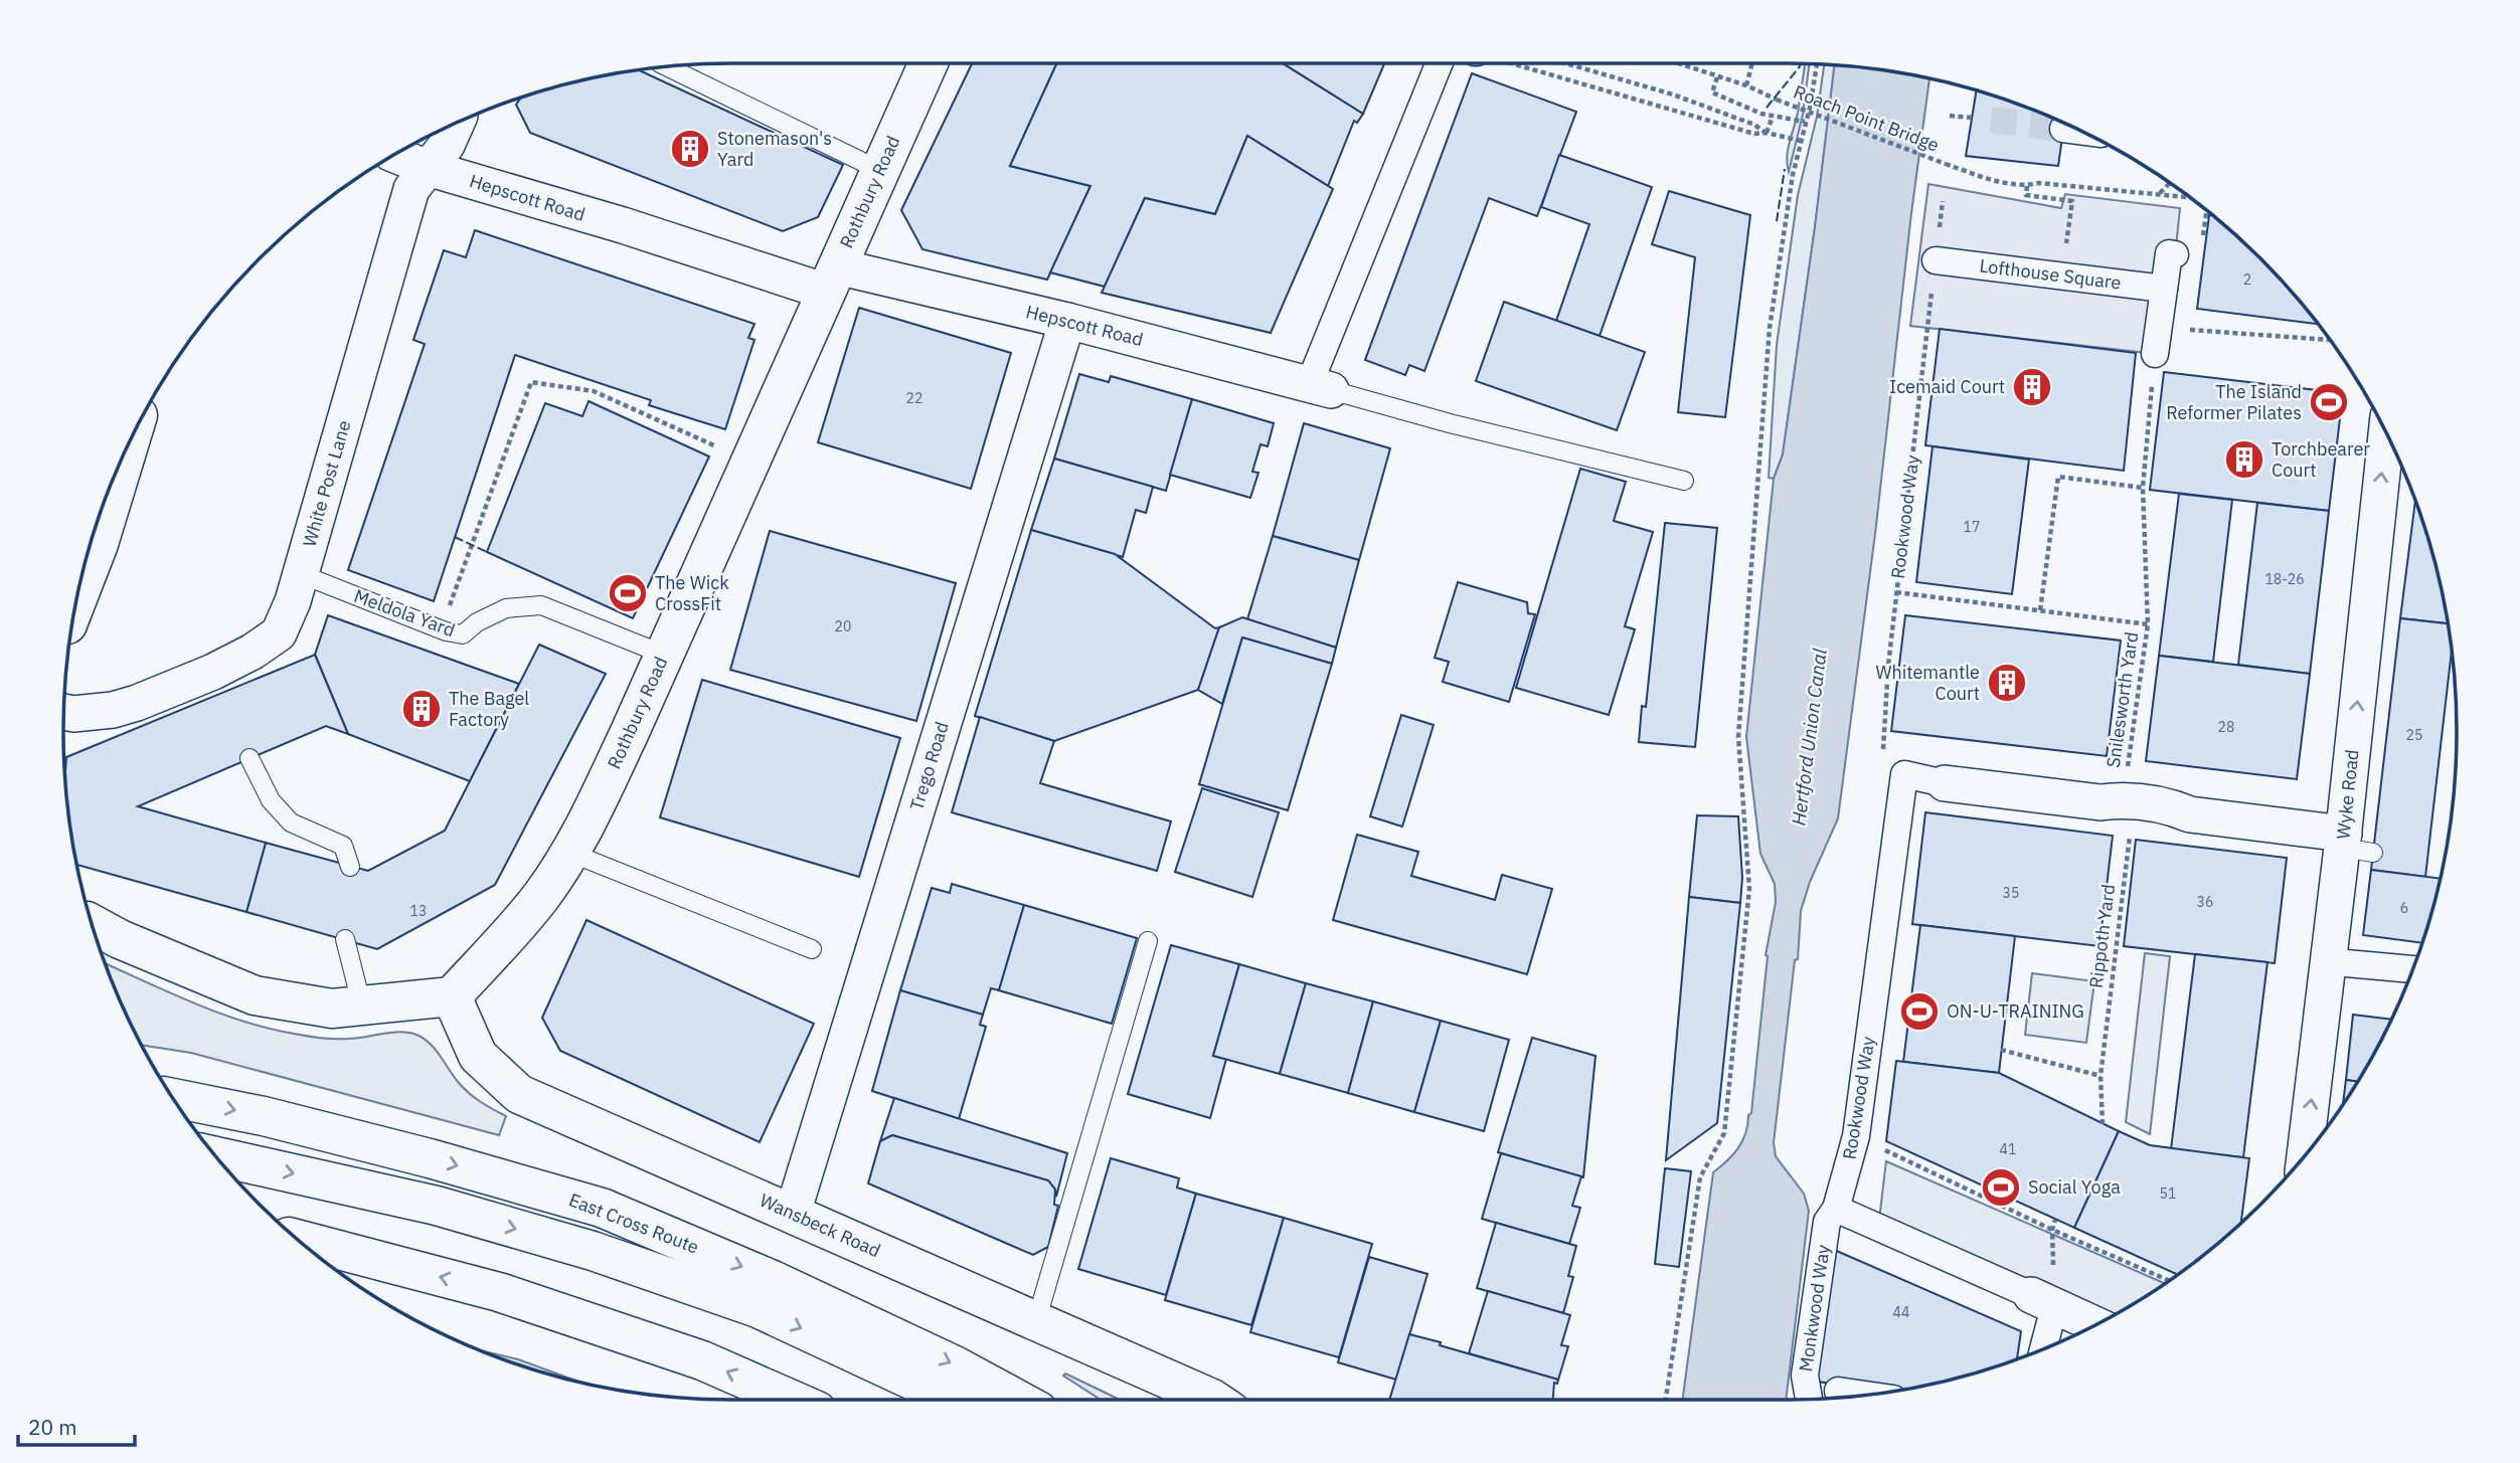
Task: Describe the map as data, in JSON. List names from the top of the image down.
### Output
{
  "streets": {
    "main road": ["Rothbury Road", "East Cross Route", "Wansbeck Road"],
    "street": [
      "Hepscott Road",
      "Lofthouse Square",
      "White Post Lane",
      "Rookwood Way",
      "Trego Road",
      "Wyke Road",
      "Monkwood Way"
    ],
    "lane": ["Meldola Yard"],
    "path": ["Roach Point Bridge", "Snilesworth Yard", "Rippoth Yard"]
  },
  "crossings": [
    ["Rothbury Road", "Hepscott Road"],
    ["Rothbury Road", "Meldola Yard"],
    ["Rothbury Road", "Wansbeck Road"],
    ["Hepscott Road", "White Post Lane"],
    ["Hepscott Road", "Trego Road"],
    ["White Post Lane", "Meldola Yard"],
    ["Rookwood Way", "Snilesworth Yard"],
    ["Rookwood Way", "Monkwood Way"],
    ["Snilesworth Yard", "Rippoth Yard"],
    ["Trego Road", "Wansbeck Road"]
  ],
  "one_way": ["Wyke Road"],
  "water": ["Hertford Union Canal"],
  "places": {
    "building": [
      "Stonemason's Yard",
      "Icemaid Court",
      "Torchbearer Court",
      "Whitemantle Court",
      "The Bagel Factory"
    ],
    "sports": [
      "The Island Reformer Pilates",
      "The Wick CrossFit",
      "ON-U-TRAINING",
      "Social Yoga"
    ]
  },
  "house_numbers": [
    "2",
    "22",
    "17",
    "18-26",
    "20",
    "28",
    "25",
    "35",
    "36",
    "6",
    "13",
    "41",
    "51",
    "44"
  ],
  "scale_bar": "20 m"
}
